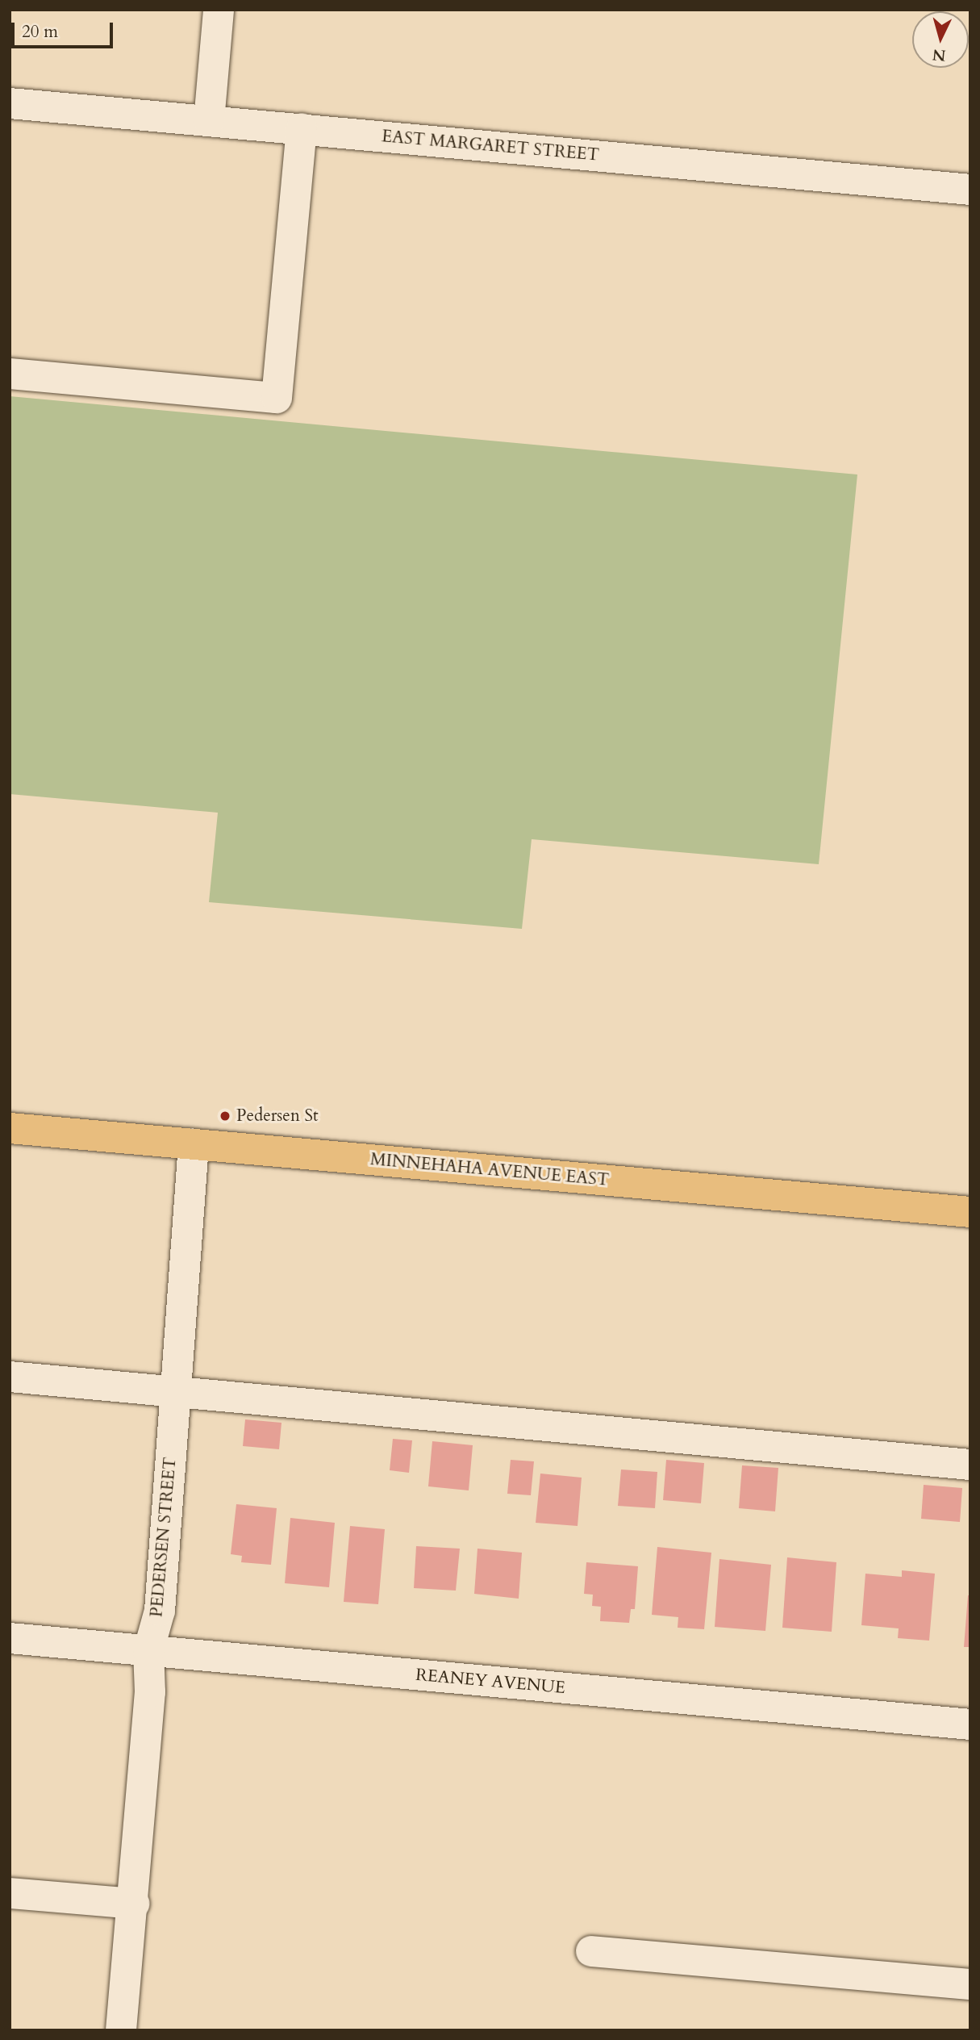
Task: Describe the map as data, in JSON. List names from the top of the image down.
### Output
{
  "streets": {
    "main road": ["MINNEHAHA AVENUE EAST"],
    "street": ["EAST MARGARET STREET", "PEDERSEN STREET", "REANEY AVENUE"]
  },
  "crossings": [
    ["MINNEHAHA AVENUE EAST", "PEDERSEN STREET"],
    ["PEDERSEN STREET", "REANEY AVENUE"]
  ],
  "places": ["Pedersen St"],
  "scale_bar": "20 m",
  "north": "bottom"
}
